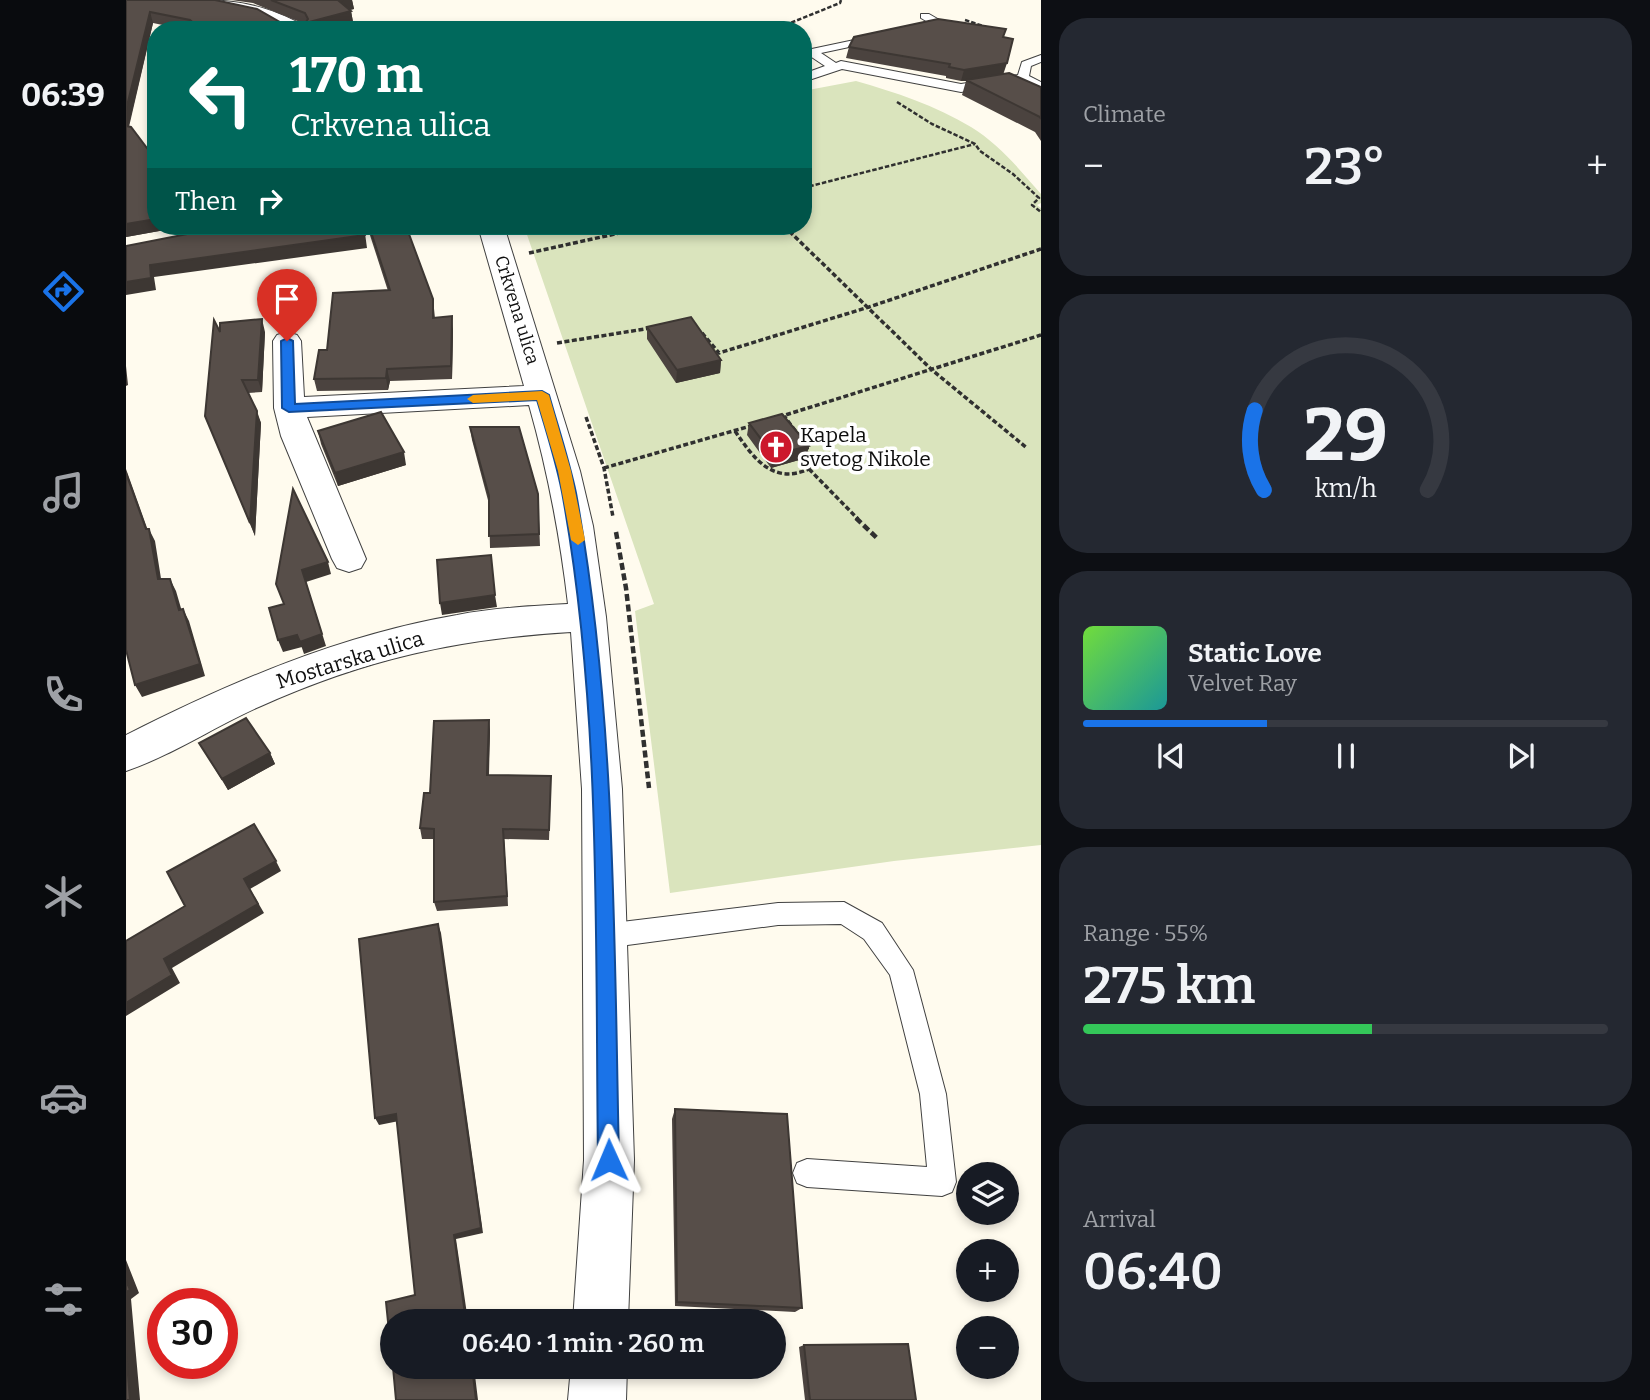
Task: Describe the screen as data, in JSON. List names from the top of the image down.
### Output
{
  "streets": {
    "street": ["Crkvena ulica", "Mostarska ulica"]
  },
  "crossings": [
    ["Crkvena ulica", "Mostarska ulica"]
  ],
  "places": {
    "church": ["Kapela svetog Nikole"]
  },
  "page": {
    "tabs": "06:39",
    "tile": [
      "Climate",
      ["Range · 55%", "275 km"],
      ["Arrival", "06:40"]
    ],
    "turn": ["170 m", "Crkvena ulica"],
    "heat": ["−", "23°", "+"],
    "then": "Then",
    "song": ["Static Love", "Velvet Ray"],
    "map_buttons": ["+", "−"],
    "limit": "30",
    "trip": "06:40 · 1 min · 260 m",
    "gauge": ["29", "km/h"]
  }
}
